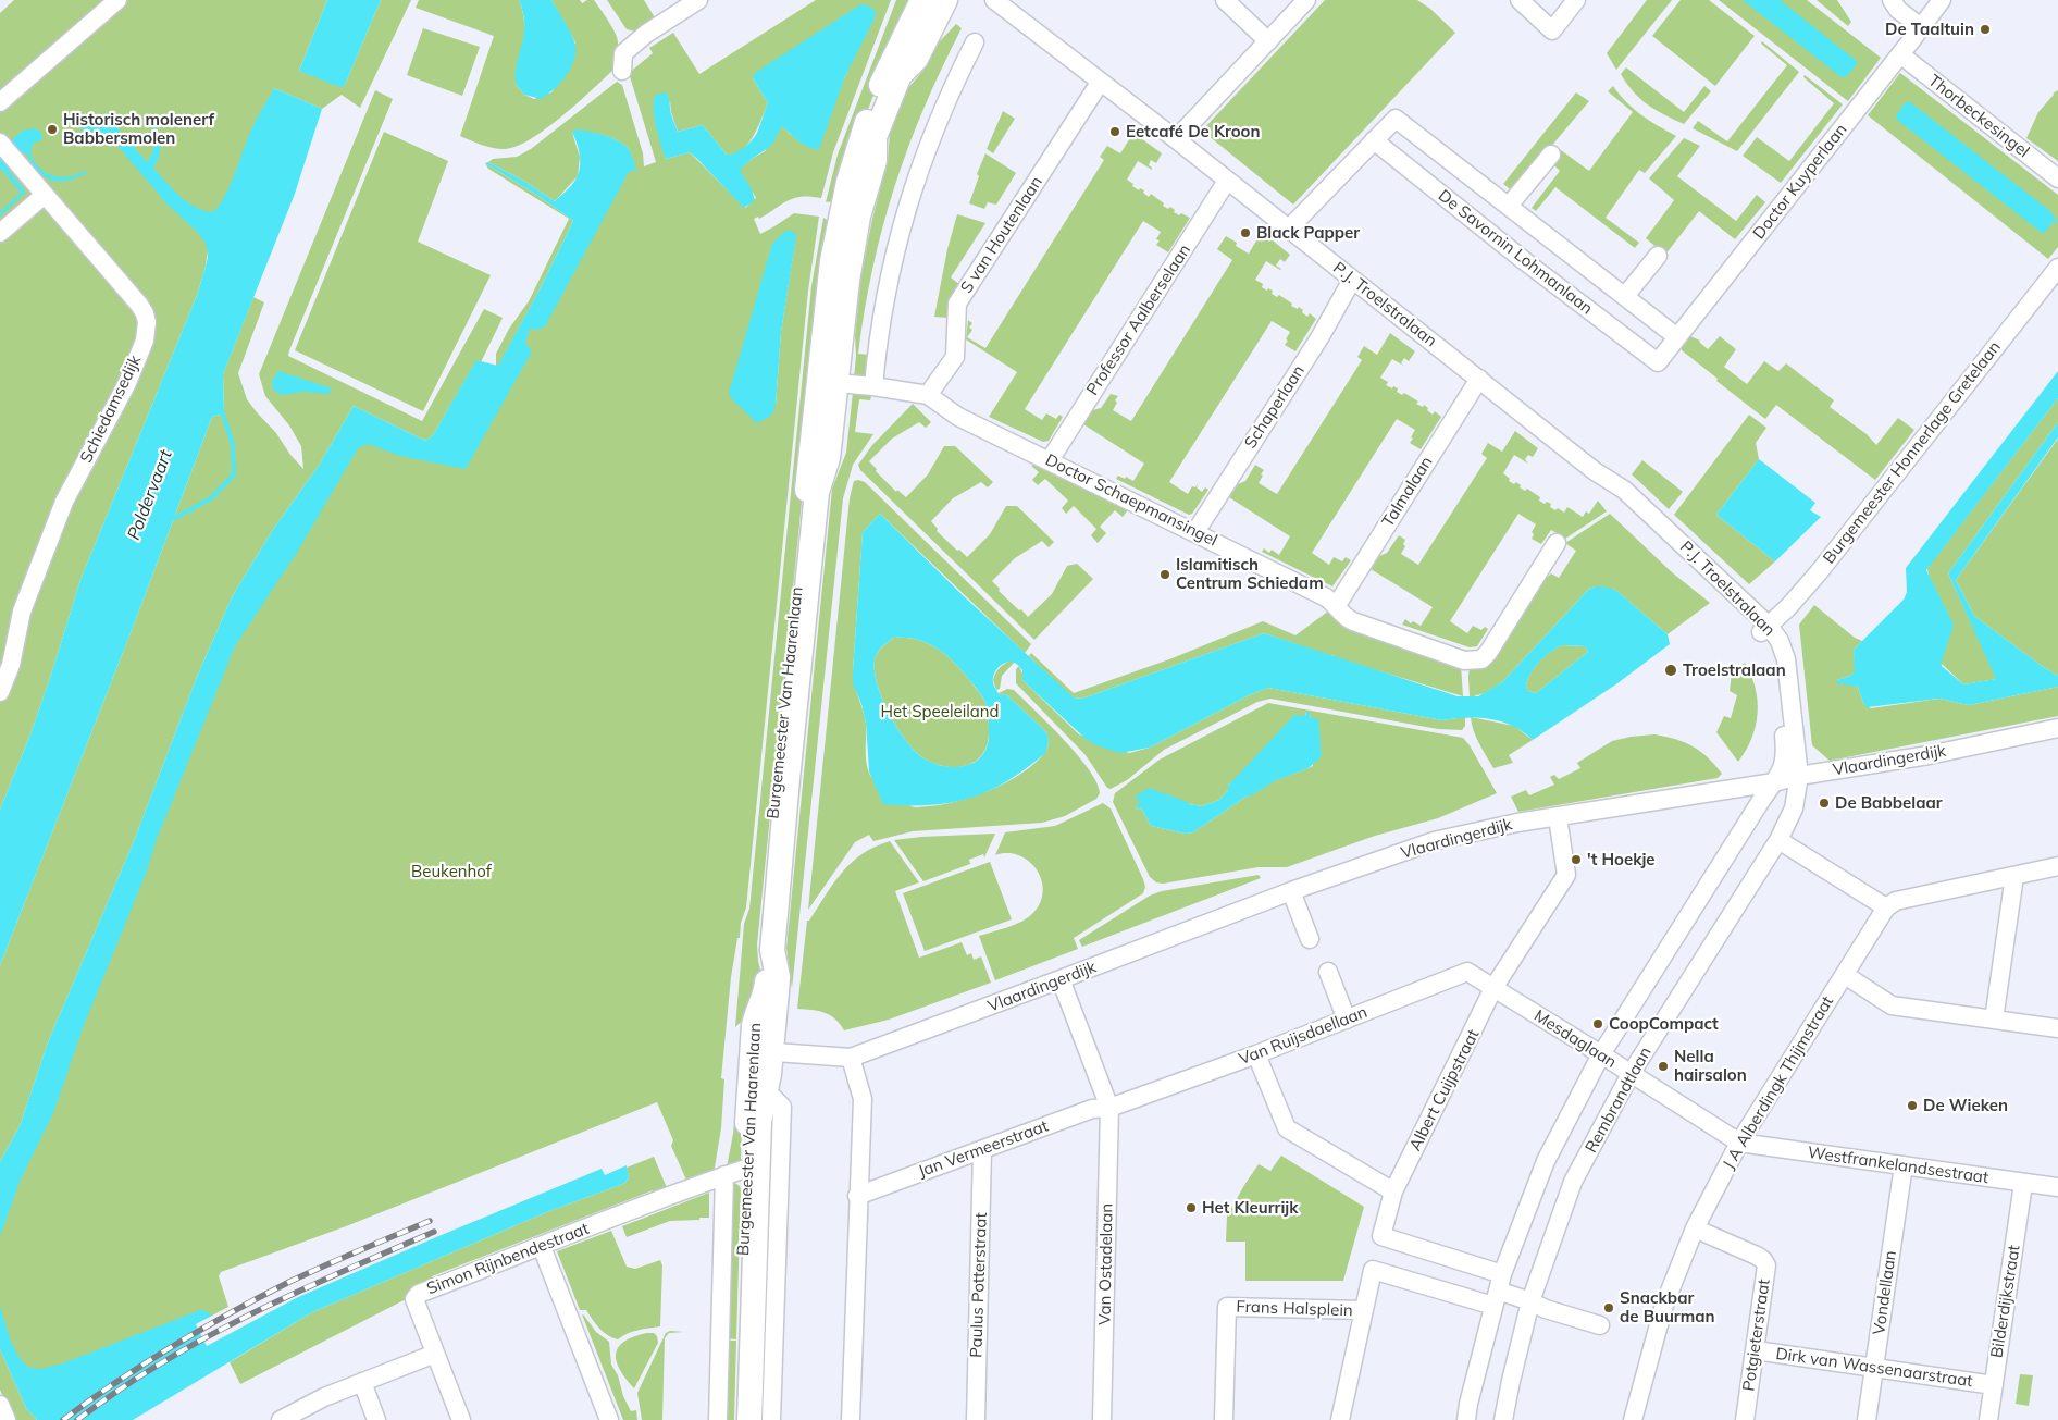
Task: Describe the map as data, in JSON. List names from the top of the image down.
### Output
{
  "streets": {
    "main road": ["Burgemeester Van Haarenlaan"],
    "street": [
      "Thorbeckesingel",
      "Doctor Kuyperlaan",
      "S van Houtenlaan",
      "De Savornin Lohmanlaan",
      "P.J. Troelstralaan",
      "Professor Aalberselaan",
      "Schaperlaan",
      "Schiedamsedijk",
      "Burgemeester Honnerlage Gretelaan",
      "Talmalaan",
      "Doctor Schaepmansingel",
      "Vlaardingerdijk",
      "Van Ruijsdaellaan",
      "Mesdaglaan",
      "J A Alberdingk Thijmstraat",
      "Albert Cuijpstraat",
      "Rembrandtlaan",
      "Jan Vermeerstraat",
      "Westfrankelandsestraat",
      "Simon Rijnbendestraat",
      "Van Ostadelaan",
      "Paulus Potterstraat",
      "Vondellaan",
      "Bilderdijkstraat",
      "Frans Halsplein",
      "Potgieterstraat",
      "Dirk van Wassenaarstraat"
    ]
  },
  "crossings": [
    ["Thorbeckesingel", "Doctor Kuyperlaan"],
    ["Doctor Kuyperlaan", "De Savornin Lohmanlaan"],
    ["S van Houtenlaan", "P.J. Troelstralaan"],
    ["S van Houtenlaan", "Doctor Schaepmansingel"],
    ["P.J. Troelstralaan", "Professor Aalberselaan"],
    ["P.J. Troelstralaan", "Schaperlaan"],
    ["P.J. Troelstralaan", "Burgemeester Honnerlage Gretelaan"],
    ["P.J. Troelstralaan", "Talmalaan"],
    ["P.J. Troelstralaan", "Vlaardingerdijk"],
    ["P.J. Troelstralaan", "Rembrandtlaan"],
    ["Professor Aalberselaan", "Doctor Schaepmansingel"],
    ["Schaperlaan", "Doctor Schaepmansingel"],
    ["Talmalaan", "Doctor Schaepmansingel"],
    ["Doctor Schaepmansingel", "Burgemeester Van Haarenlaan"],
    ["Burgemeester Van Haarenlaan", "Vlaardingerdijk"],
    ["Burgemeester Van Haarenlaan", "Simon Rijnbendestraat"],
    ["Vlaardingerdijk", "Albert Cuijpstraat"],
    ["Vlaardingerdijk", "Rembrandtlaan"],
    ["Van Ruijsdaellaan", "Mesdaglaan"],
    ["Van Ruijsdaellaan", "Albert Cuijpstraat"],
    ["Van Ruijsdaellaan", "Jan Vermeerstraat"],
    ["Van Ruijsdaellaan", "Van Ostadelaan"],
    ["Mesdaglaan", "J A Alberdingk Thijmstraat"],
    ["Mesdaglaan", "Albert Cuijpstraat"],
    ["Mesdaglaan", "Rembrandtlaan"],
    ["Mesdaglaan", "Westfrankelandsestraat"],
    ["J A Alberdingk Thijmstraat", "Westfrankelandsestraat"],
    ["J A Alberdingk Thijmstraat", "Potgieterstraat"],
    ["Jan Vermeerstraat", "Van Ostadelaan"],
    ["Jan Vermeerstraat", "Paulus Potterstraat"],
    ["Westfrankelandsestraat", "Vondellaan"],
    ["Westfrankelandsestraat", "Bilderdijkstraat"],
    ["Vondellaan", "Dirk van Wassenaarstraat"],
    ["Bilderdijkstraat", "Dirk van Wassenaarstraat"],
    ["Potgieterstraat", "Dirk van Wassenaarstraat"]
  ],
  "water": ["Poldervaart"],
  "parks": ["Het Speeleiland", "Beukenhof"],
  "places": [
    "De Taaltuin",
    "Historisch molenerf Babbersmolen",
    "Eetcafé De Kroon",
    "Black Papper",
    "Islamitisch Centrum Schiedam",
    "Troelstralaan",
    "De Babbelaar",
    "'t Hoekje",
    "CoopCompact",
    "Nella hairsalon",
    "De Wieken",
    "Het Kleurrijk",
    "Snackbar de Buurman"
  ]
}
